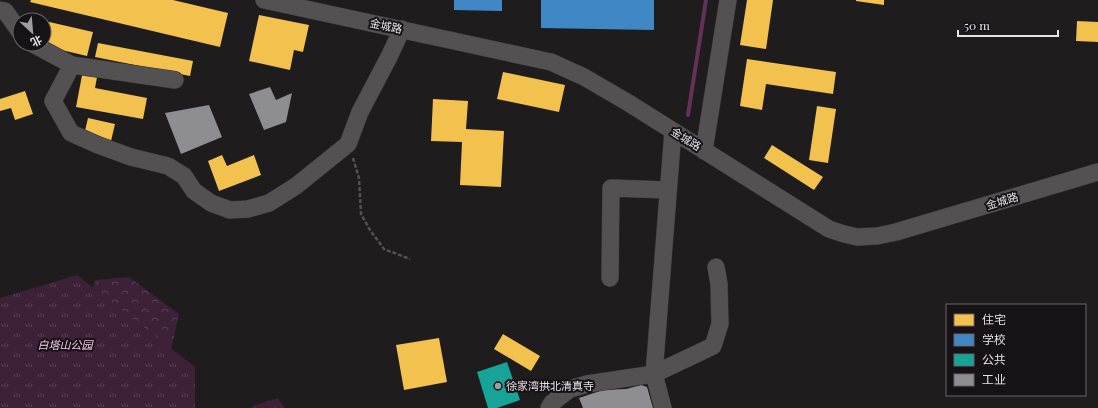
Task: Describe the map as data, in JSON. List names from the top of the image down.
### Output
{
  "streets": {
    "street": ["金城路"]
  },
  "parks": ["白塔山公园"],
  "places": ["徐家湾拱北清真寺"],
  "legend": [
    "住宅",
    "学校",
    "公共",
    "工业"
  ],
  "scale_bar": "50 m",
  "north": "bottom right"
}
